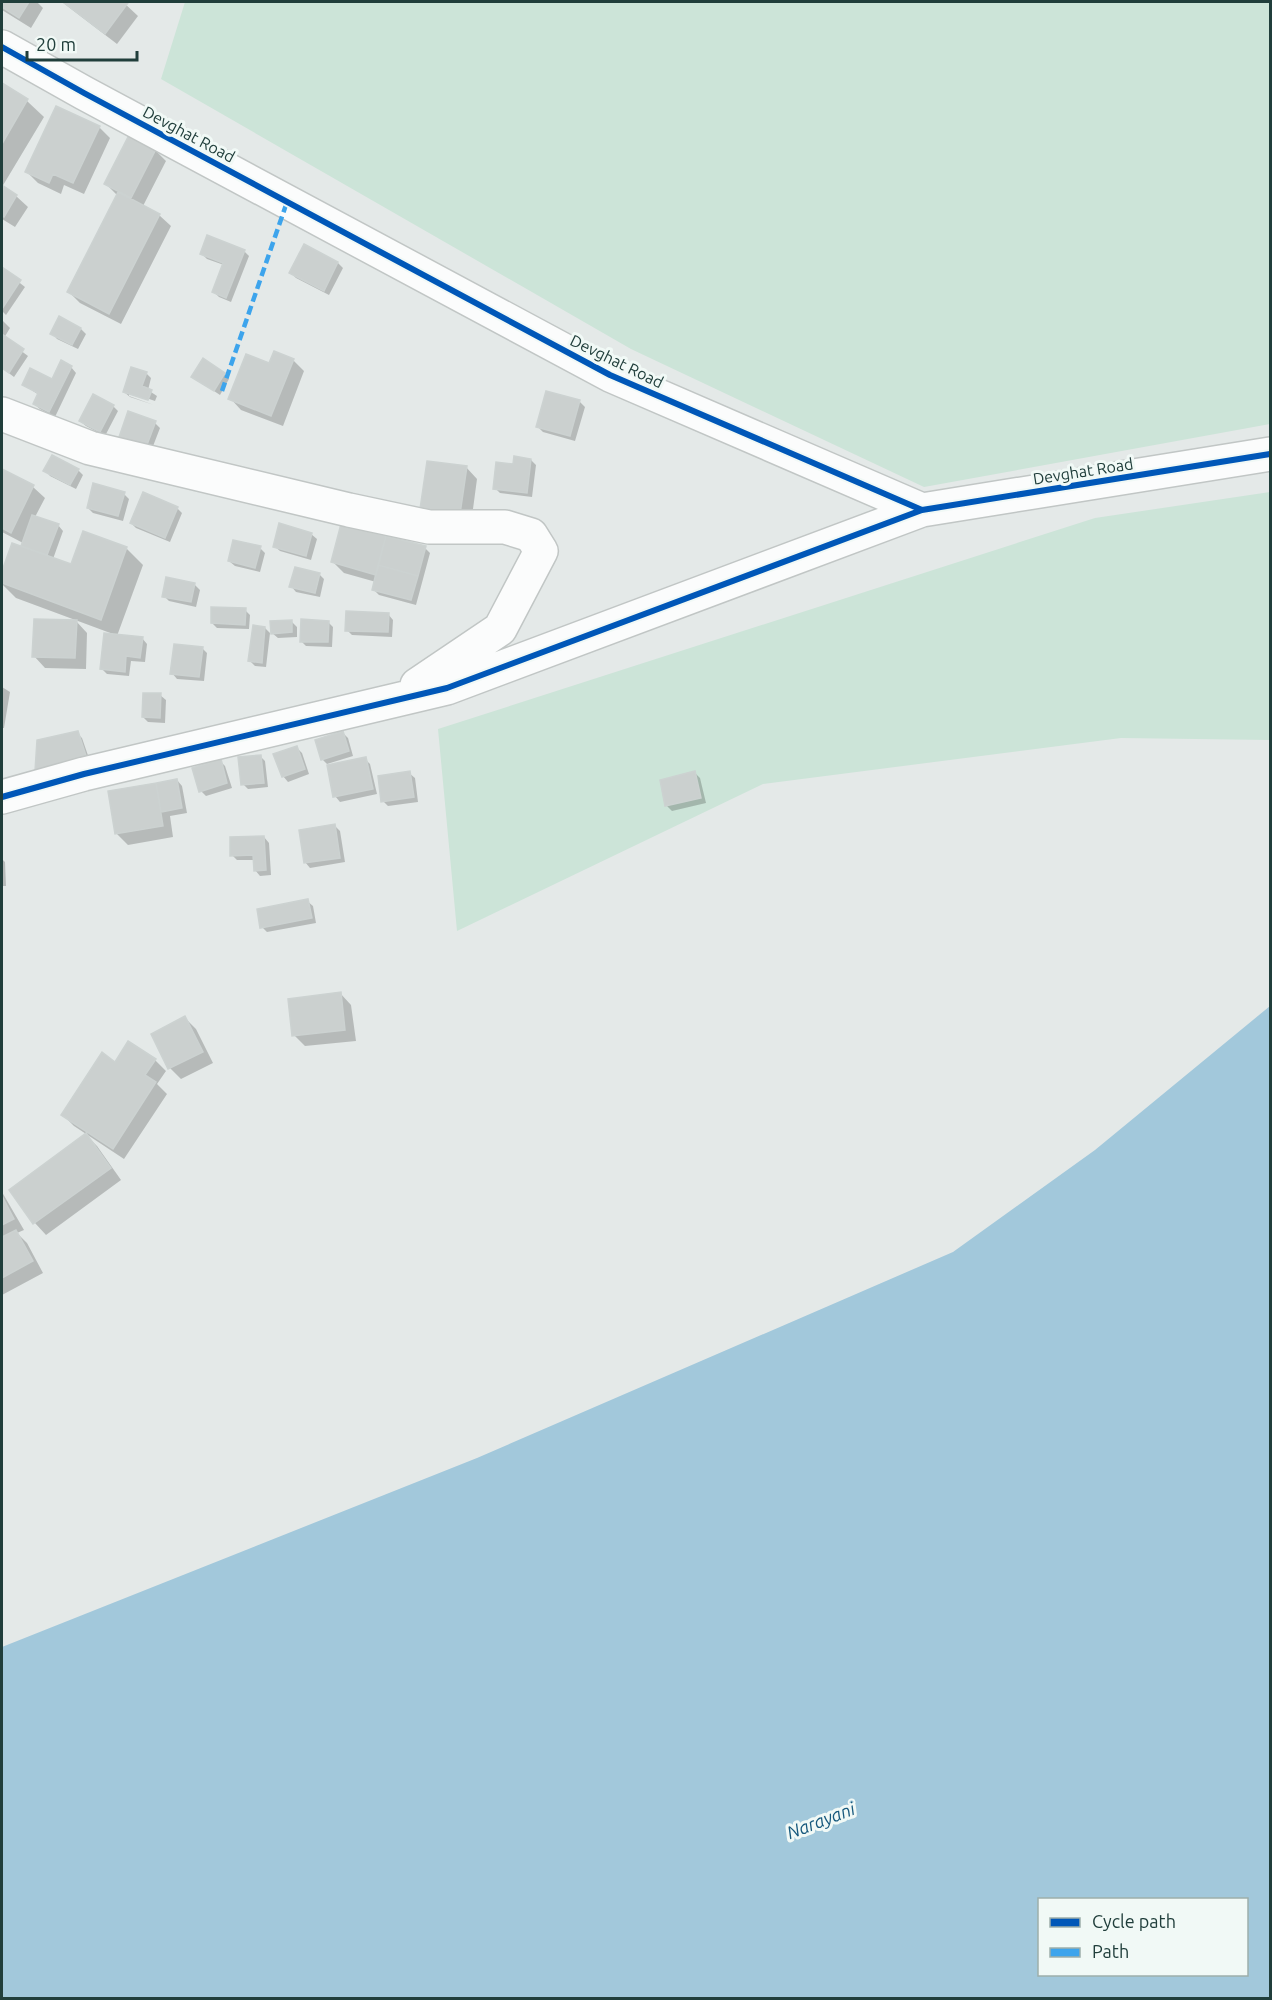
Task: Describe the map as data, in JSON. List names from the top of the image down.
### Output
{
  "streets": {
    "street": ["Devghat Road"]
  },
  "water": ["Narayani"],
  "legend": ["Cycle path", "Path"],
  "scale_bar": "20 m"
}
